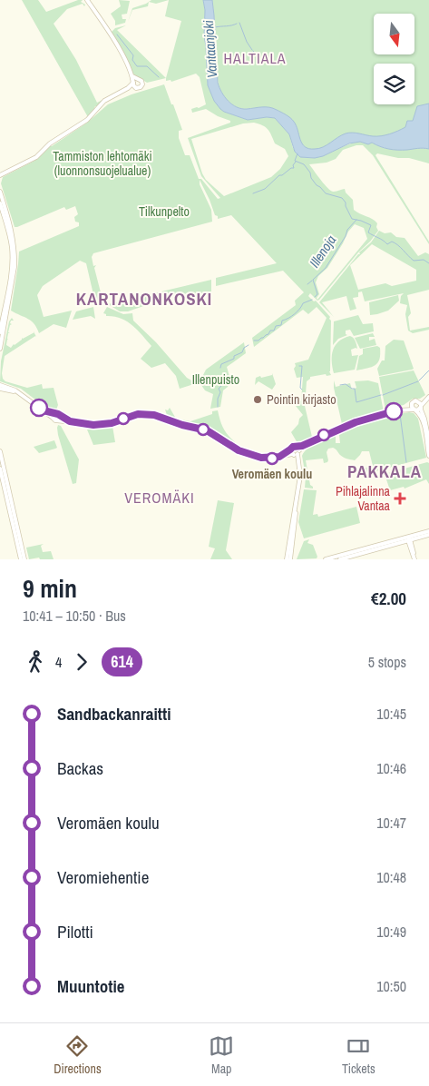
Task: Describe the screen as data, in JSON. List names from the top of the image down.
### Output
{
  "districts": [
    "HALTIALA",
    "KARTANONKOSKI",
    "PAKKALA",
    "VEROMÄKI"
  ],
  "water": ["Vantaanjoki", "Illenoja"],
  "parks": ["Tammiston lehtomäki (luonnonsuojelualue)", "Tilkunpelto", "Illenpuisto"],
  "places": {
    "other": ["Pointin kirjasto", "Veromäen koulu"],
    "health": ["Pihlajalinna Vantaa"]
  },
  "lines": ["bus line 614"],
  "north": "bottom",
  "page": {
    "heading": ["9 min", "10:41 – 10:50 · Bus", "€2.00"],
    "legs": ["4", "614", "5 stops"],
    "list": [
      {
        "name": "Sandbackanraitti",
        "value": "10:45"
      },
      {
        "name": "Backas",
        "value": "10:46"
      },
      {
        "name": "Veromäen koulu",
        "value": "10:47"
      },
      {
        "name": "Veromiehentie",
        "value": "10:48"
      },
      {
        "name": "Pilotti",
        "value": "10:49"
      },
      {
        "name": "Muuntotie",
        "value": "10:50"
      }
    ],
    "tabs": ["Directions", "Map", "Tickets"]
  }
}
